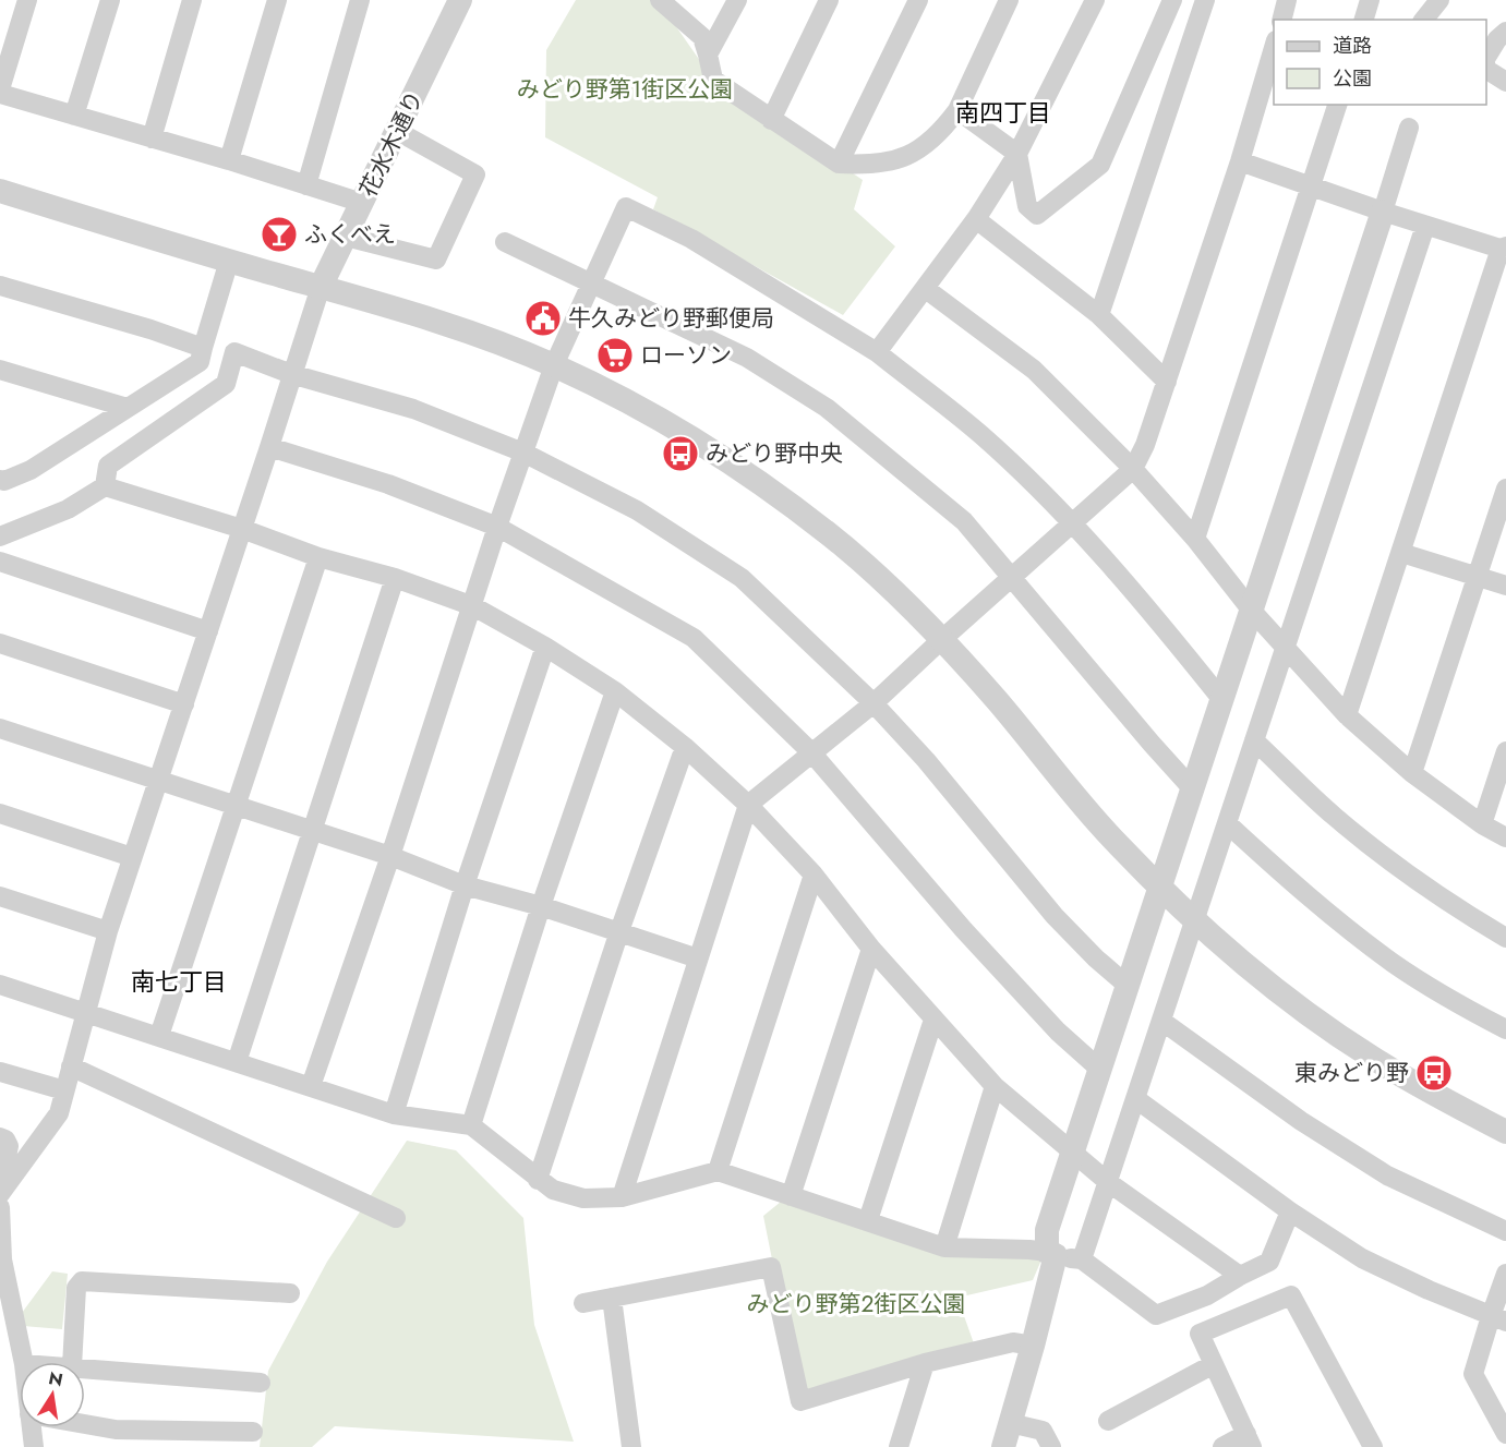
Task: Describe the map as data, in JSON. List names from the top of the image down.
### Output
{
  "streets": {
    "street": ["花水木通り"]
  },
  "districts": ["南四丁目", "南七丁目"],
  "parks": ["みどり野第1街区公園", "みどり野第2街区公園"],
  "places": {
    "bar": ["ふくべえ"],
    "public building": ["牛久みどり野郵便局"],
    "supermarket": ["ローソン"],
    "bus stop": ["みどり野中央", "東みどり野"]
  },
  "legend": ["道路", "公園"],
  "north": "top"
}
